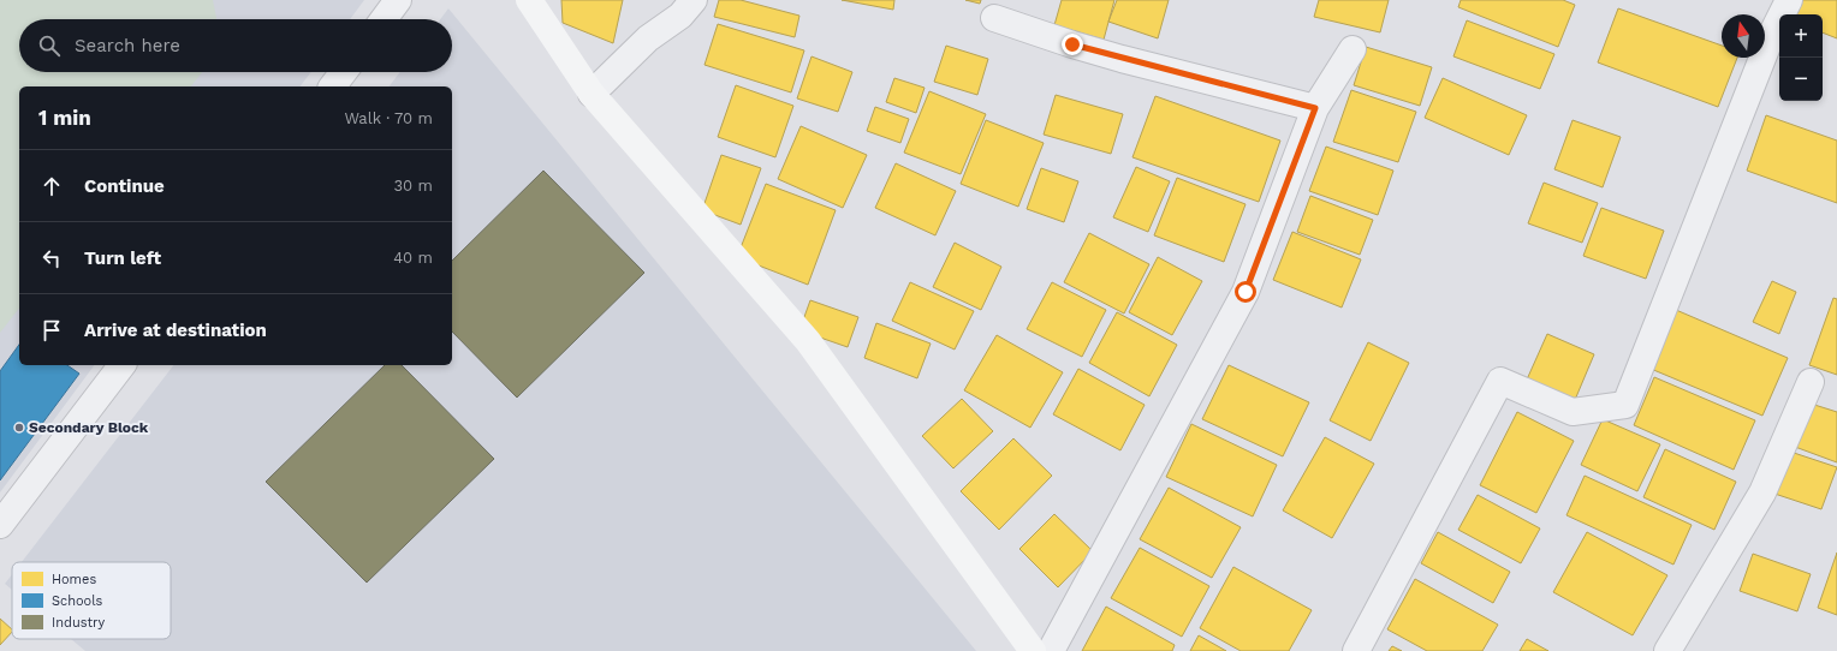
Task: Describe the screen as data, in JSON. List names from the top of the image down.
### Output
{
  "places": ["Secondary Block"],
  "legend": ["Homes", "Schools", "Industry"],
  "north": "top",
  "page": {
    "map_buttons": ["+", "−"],
    "search": "Search here",
    "heading": ["1 min", "Walk · 70 m"],
    "list": [
      ["Continue", "30 m"],
      ["Turn left", "40 m"],
      "Arrive at destination"
    ]
  }
}
